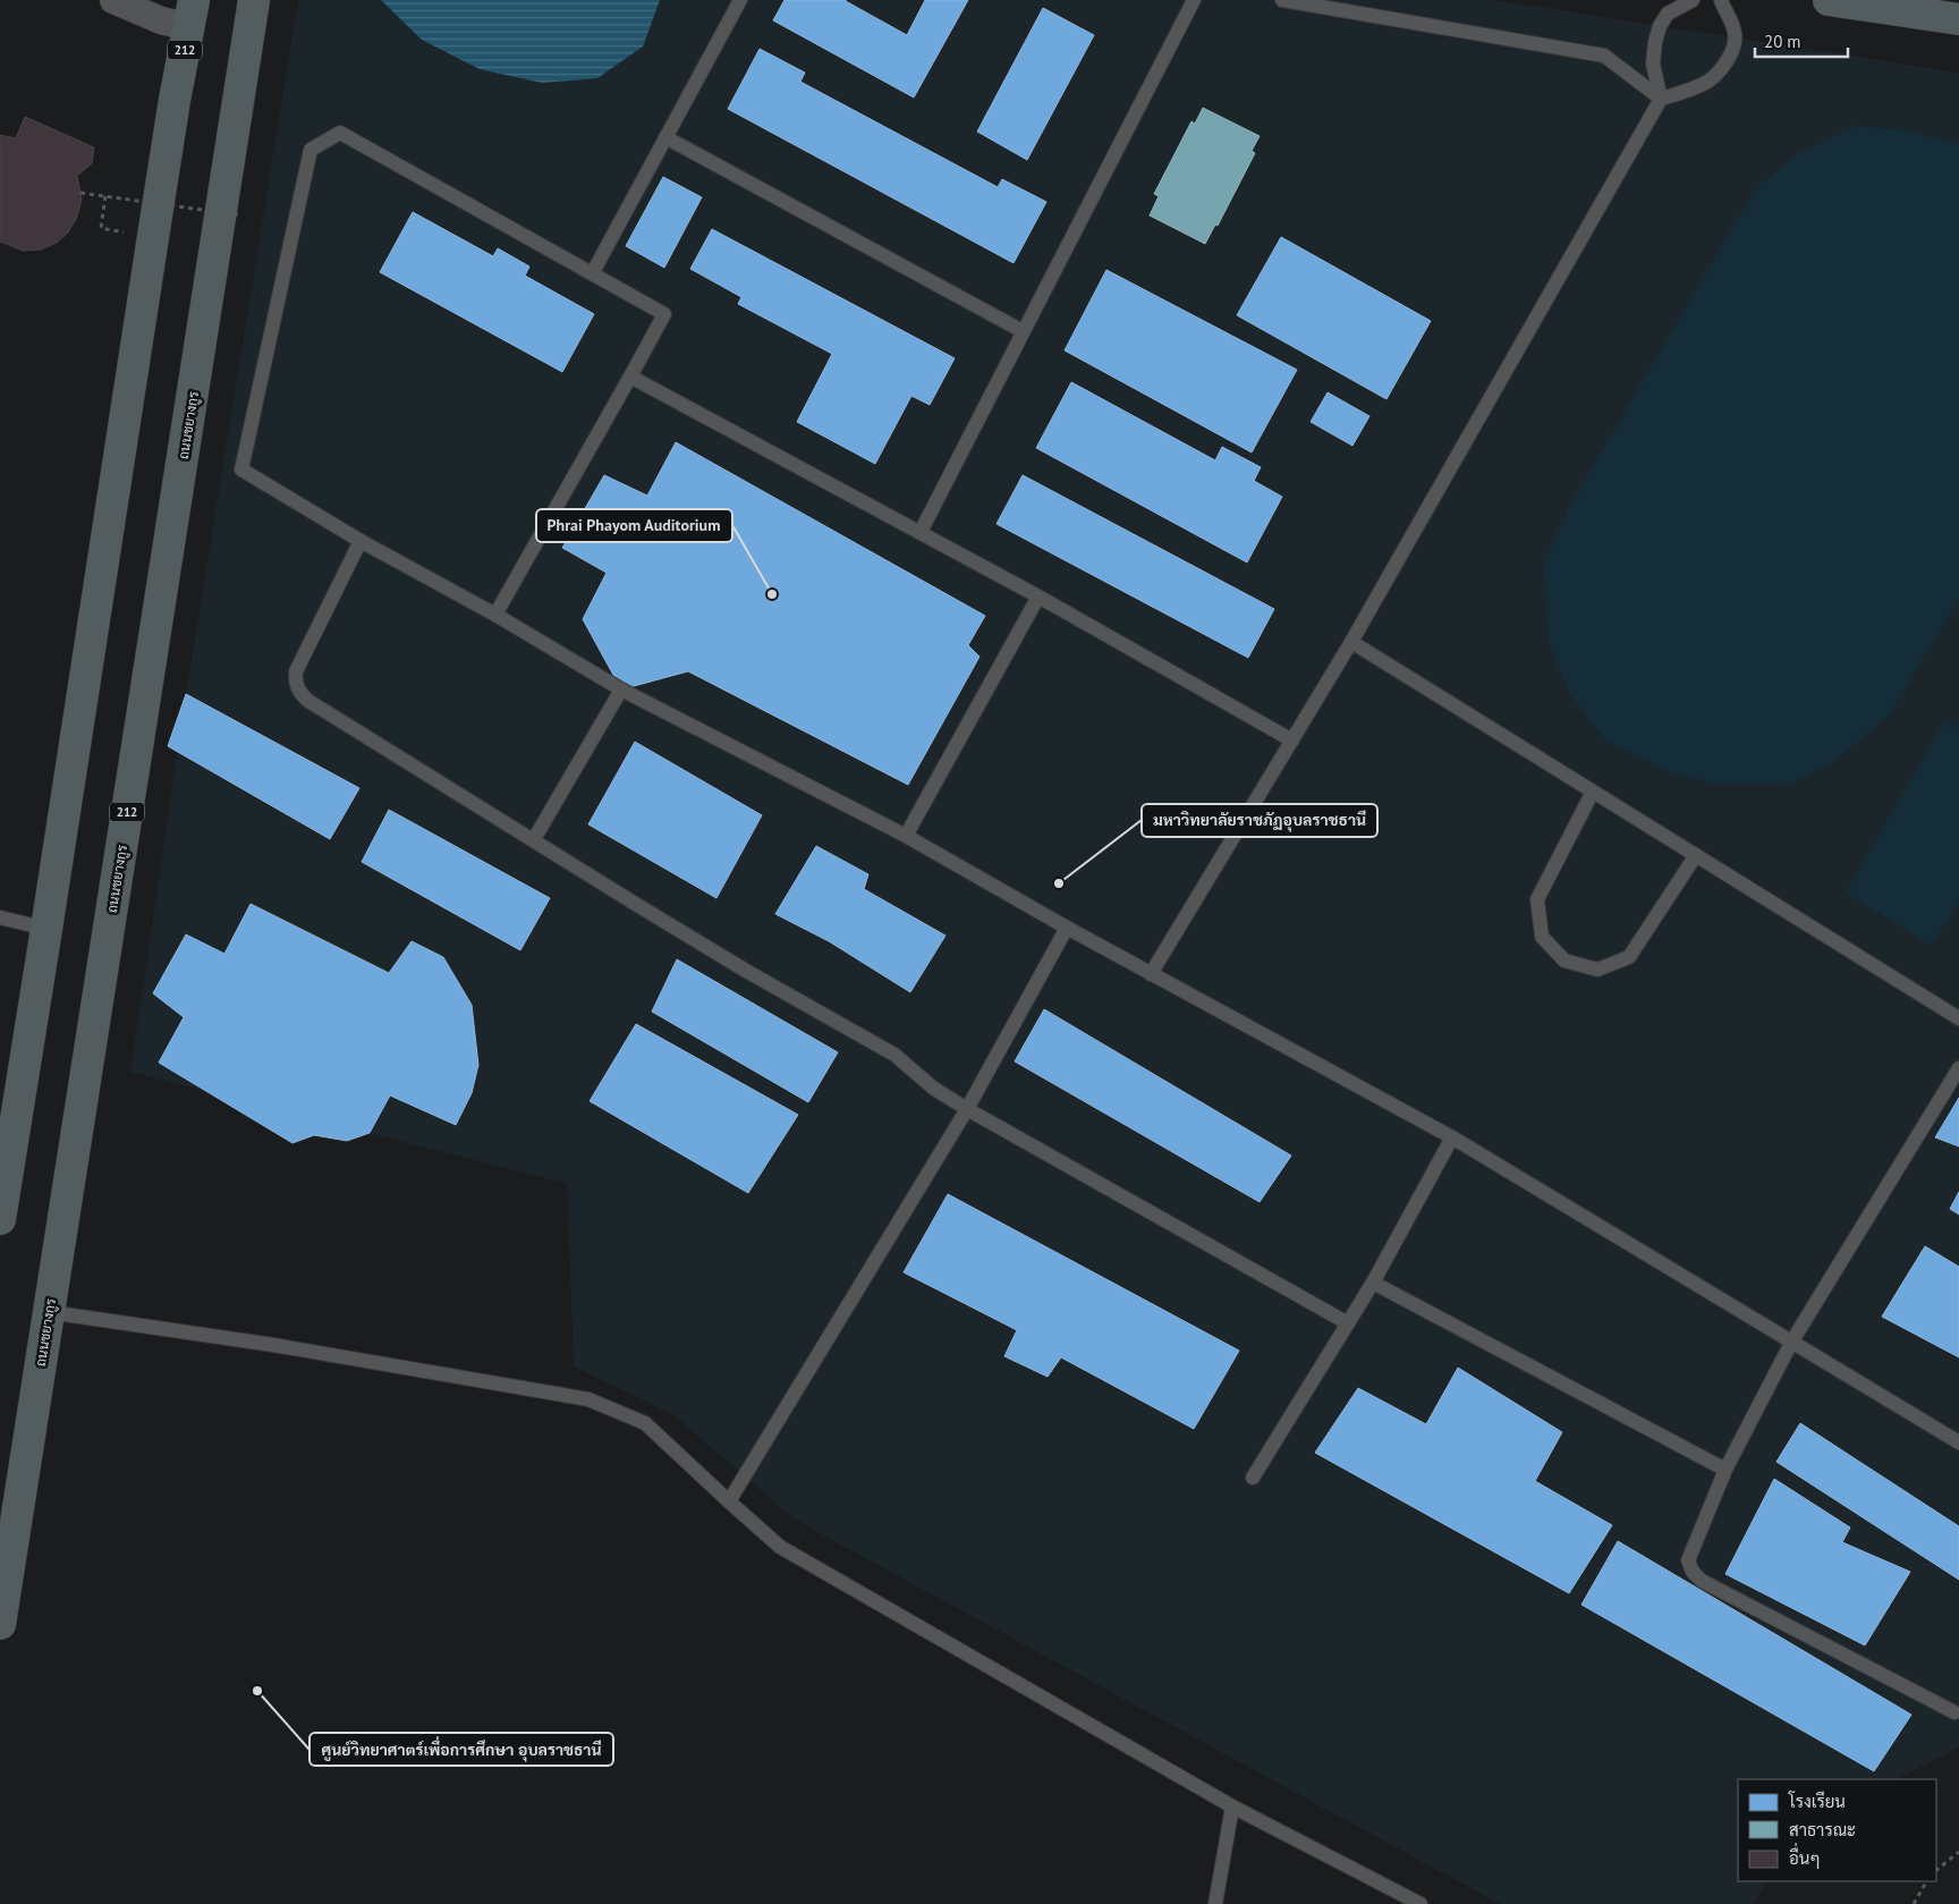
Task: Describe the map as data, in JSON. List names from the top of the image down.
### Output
{
  "streets": {
    "main road": ["212", "ถนนชยางกูร"]
  },
  "places": ["Phrai Phayom Auditorium", "มหาวิทยาลัยราชภัฏอุบลราชธานี", "ศูนย์วิทยาศาตร์เพื่อการศึกษา อุบลราชธานี"],
  "legend": ["โรงเรียน", "สาธารณะ", "อื่นๆ"],
  "scale_bar": "20 m"
}
